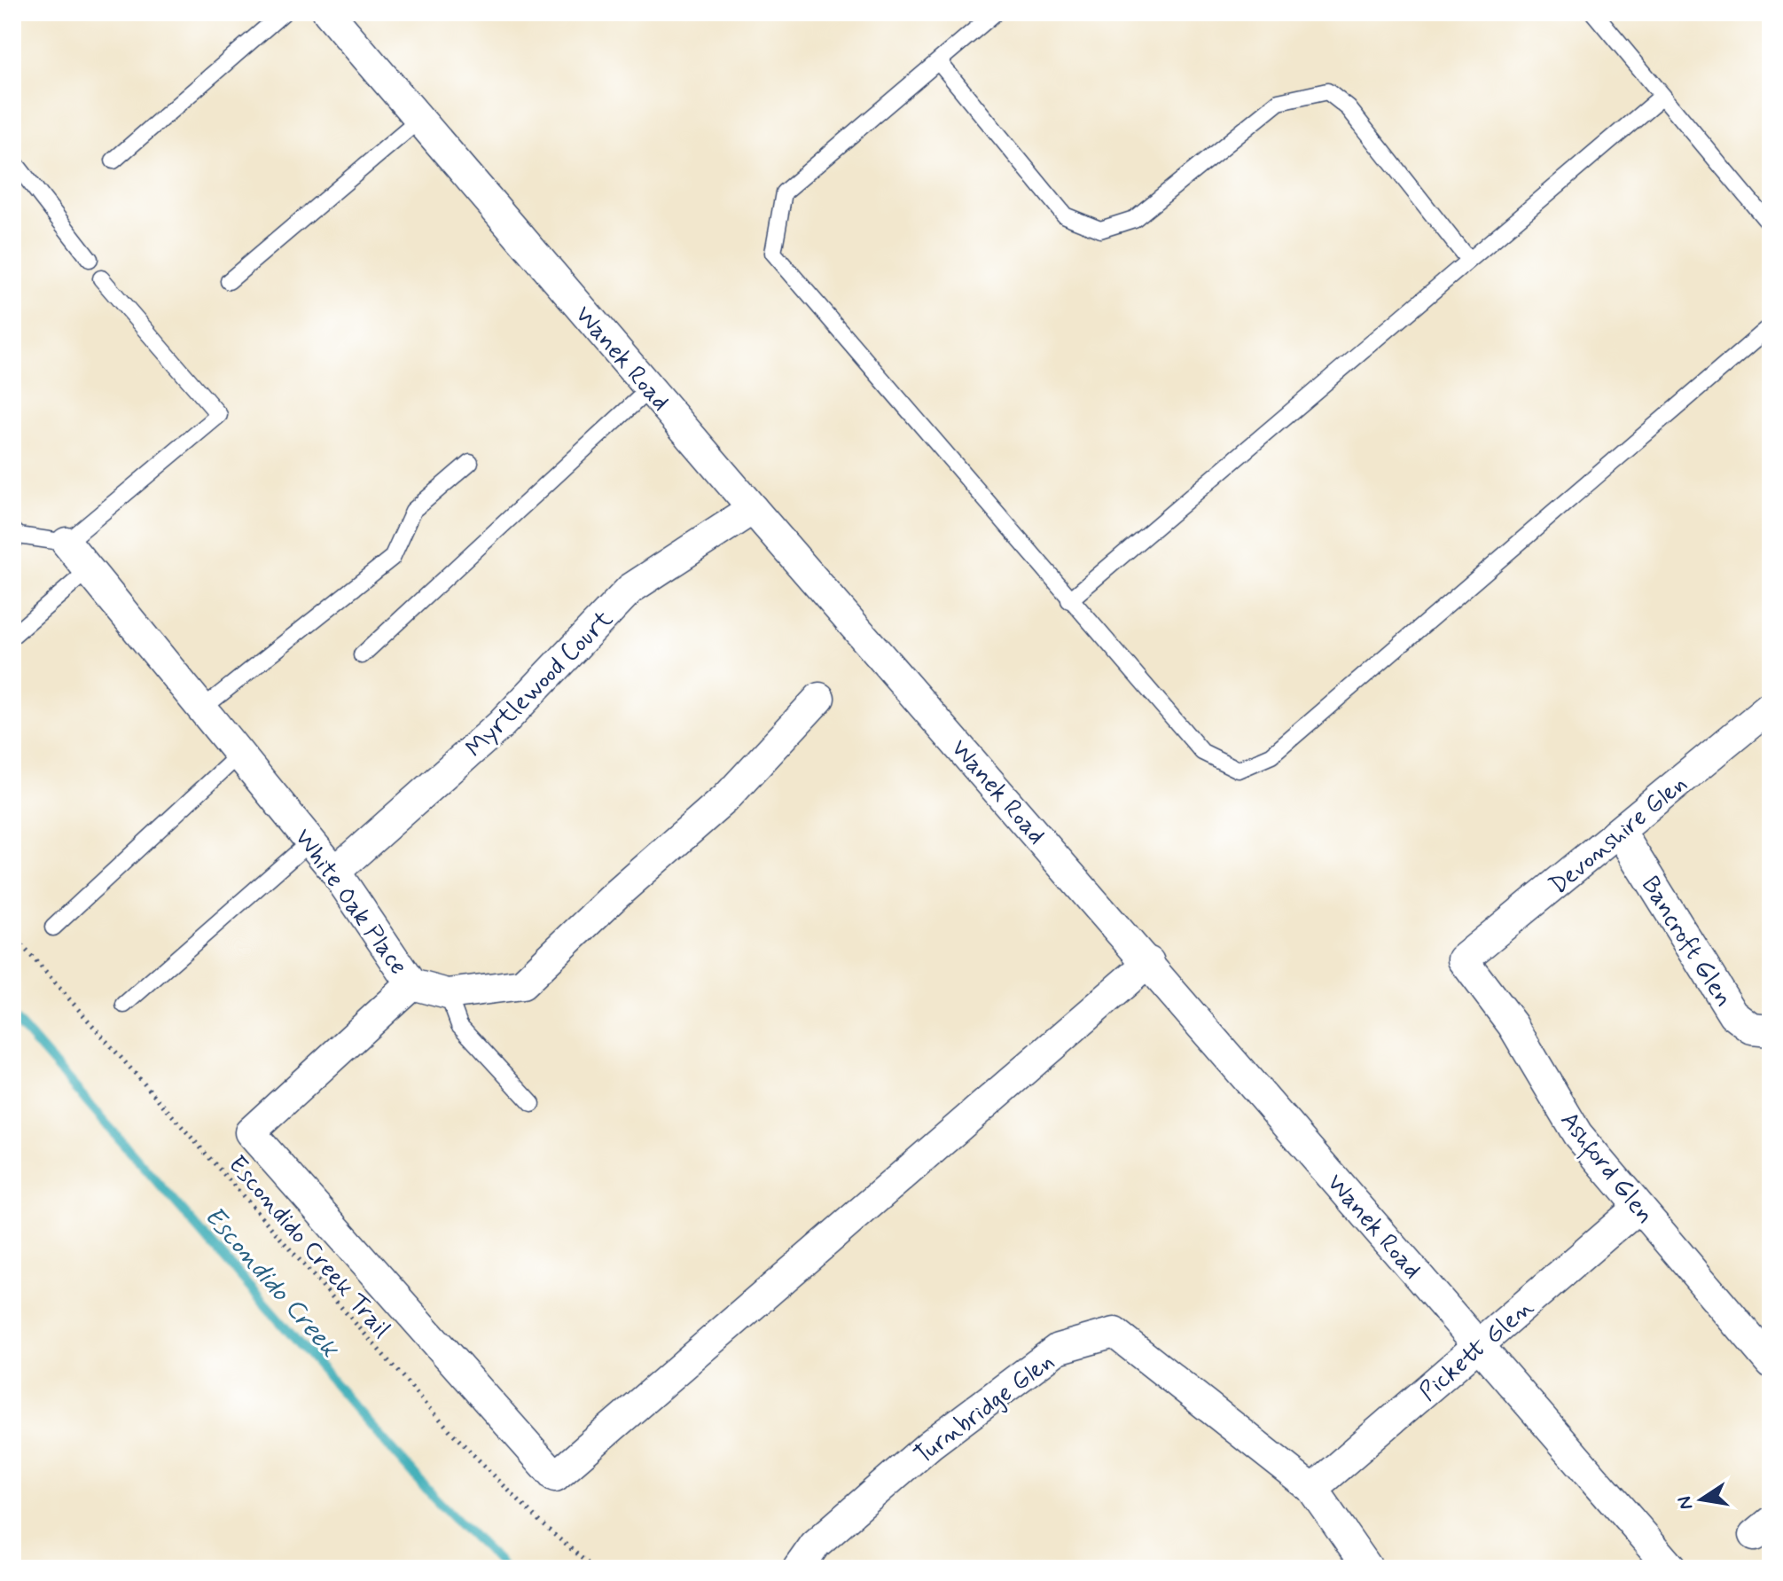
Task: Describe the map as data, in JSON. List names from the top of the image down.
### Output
{
  "streets": {
    "street": [
      "Wanek Road",
      "Myrtlewood Court",
      "Devonshire Glen",
      "White Oak Place",
      "Bancroft Glen",
      "Ashford Glen",
      "Pickett Glen",
      "Turnbridge Glen"
    ],
    "path": ["Escondido Creek Trail"]
  },
  "crossings": [
    ["Wanek Road", "Myrtlewood Court"],
    ["Wanek Road", "Pickett Glen"],
    ["Myrtlewood Court", "White Oak Place"],
    ["Devonshire Glen", "Bancroft Glen"],
    ["Devonshire Glen", "Ashford Glen"],
    ["Ashford Glen", "Pickett Glen"],
    ["Pickett Glen", "Turnbridge Glen"]
  ],
  "water": ["Escondido Creek"],
  "north": "left"
}
